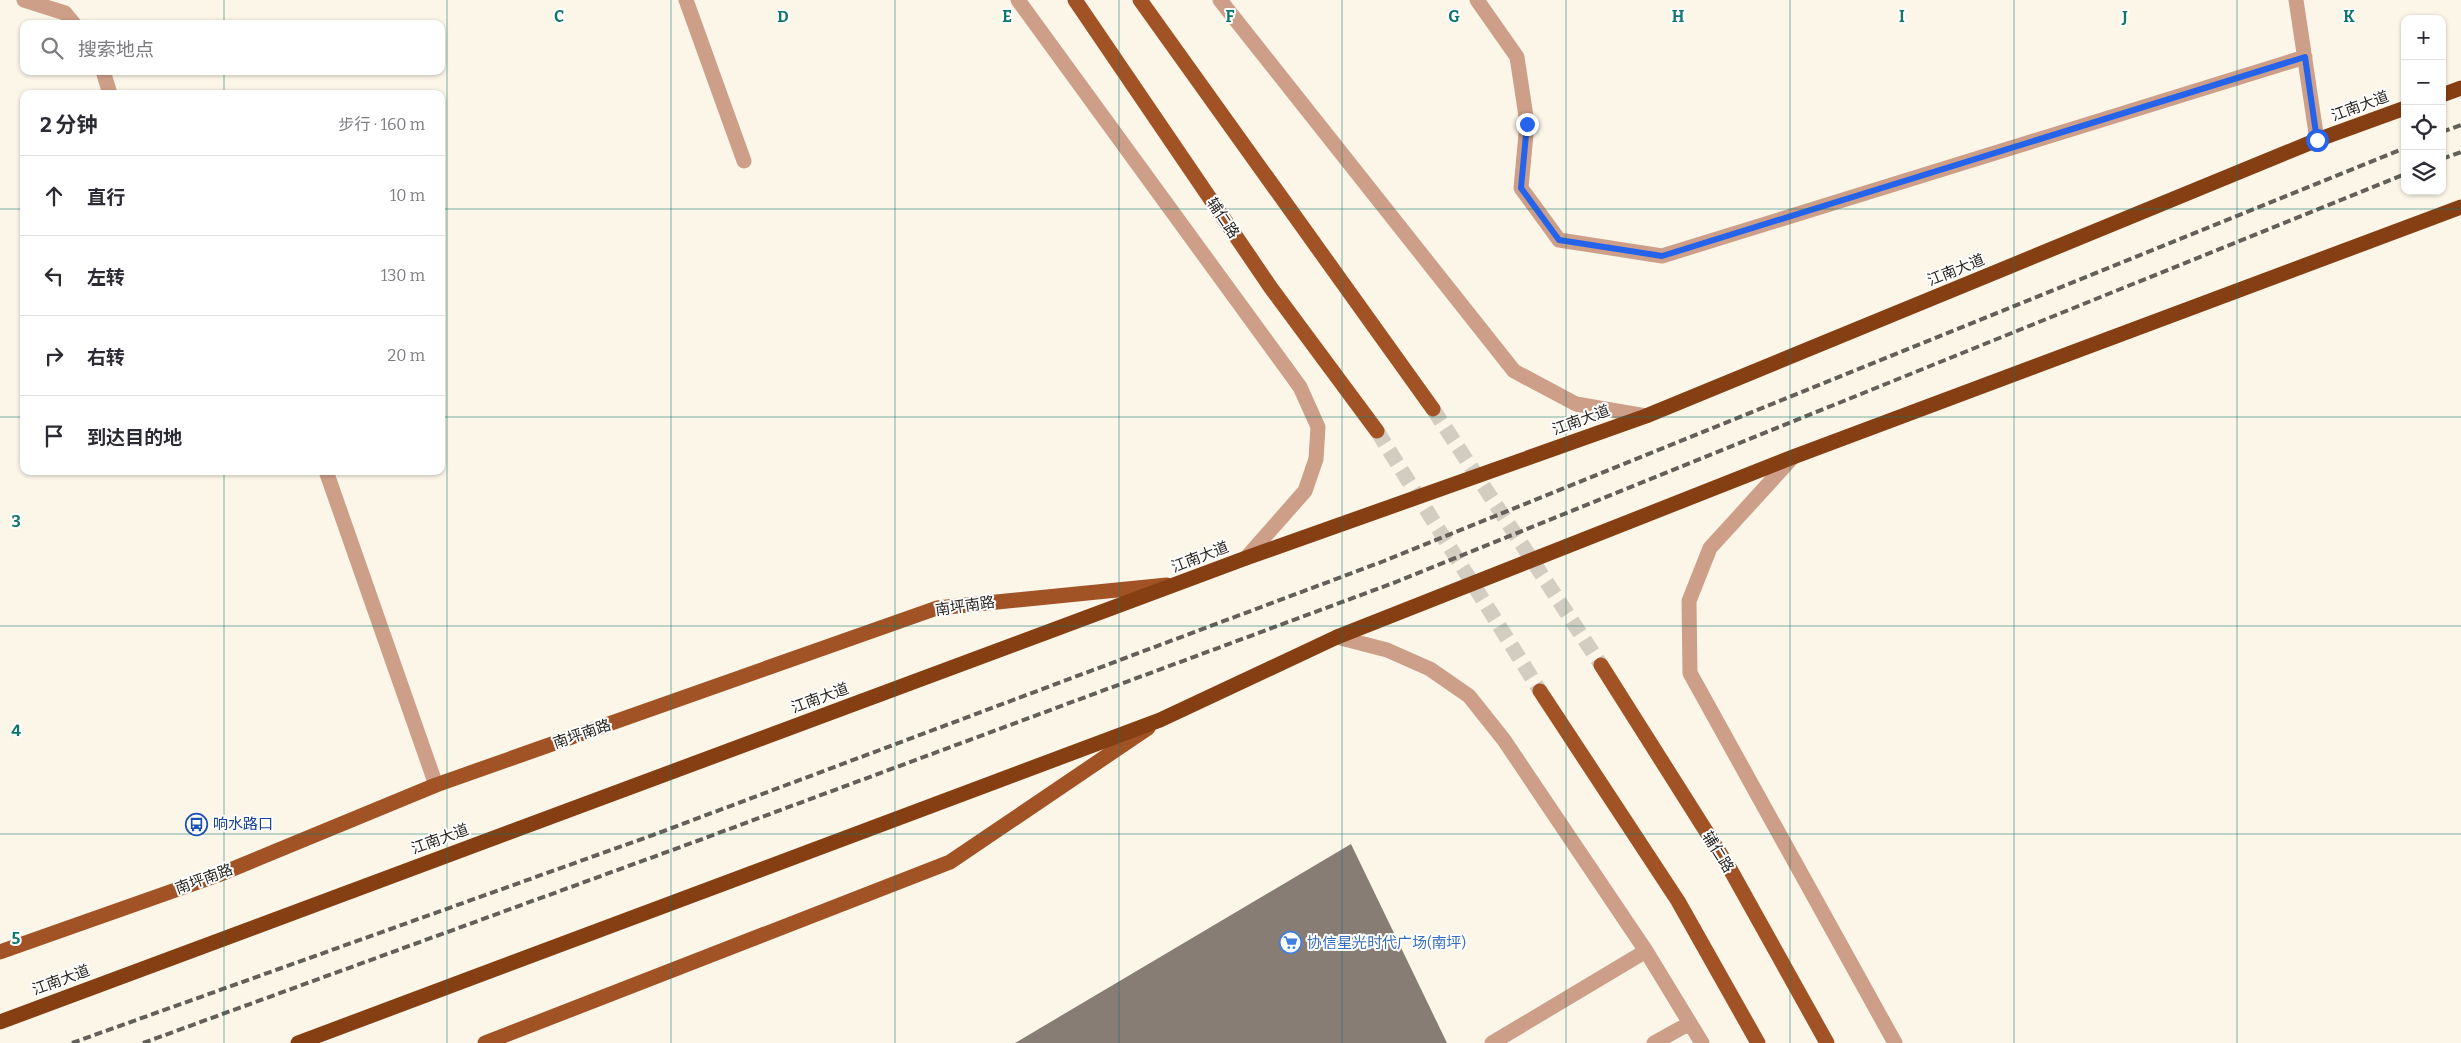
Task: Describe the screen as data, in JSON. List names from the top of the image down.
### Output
{
  "streets": {
    "highway": ["江南大道"],
    "main road": ["辅仁路", "南坪南路"]
  },
  "crossings": [
    ["江南大道", "南坪南路"]
  ],
  "places": {
    "bus stop": ["响水路口"],
    "supermarket": ["协信星光时代广场(南坪)"]
  },
  "page": {
    "map_buttons": ["+", "−"],
    "search": "搜索地点",
    "heading": ["2 分钟", "步行 · 160 m"],
    "list": [
      ["直行", "10 m"],
      ["左转", "130 m"],
      ["右转", "20 m"],
      "到达目的地"
    ]
  },
  "grid": {
    "columns": [
      "C",
      "D",
      "E",
      "F",
      "G",
      "H",
      "I",
      "J",
      "K"
    ],
    "rows": ["3", "4", "5"]
  }
}
